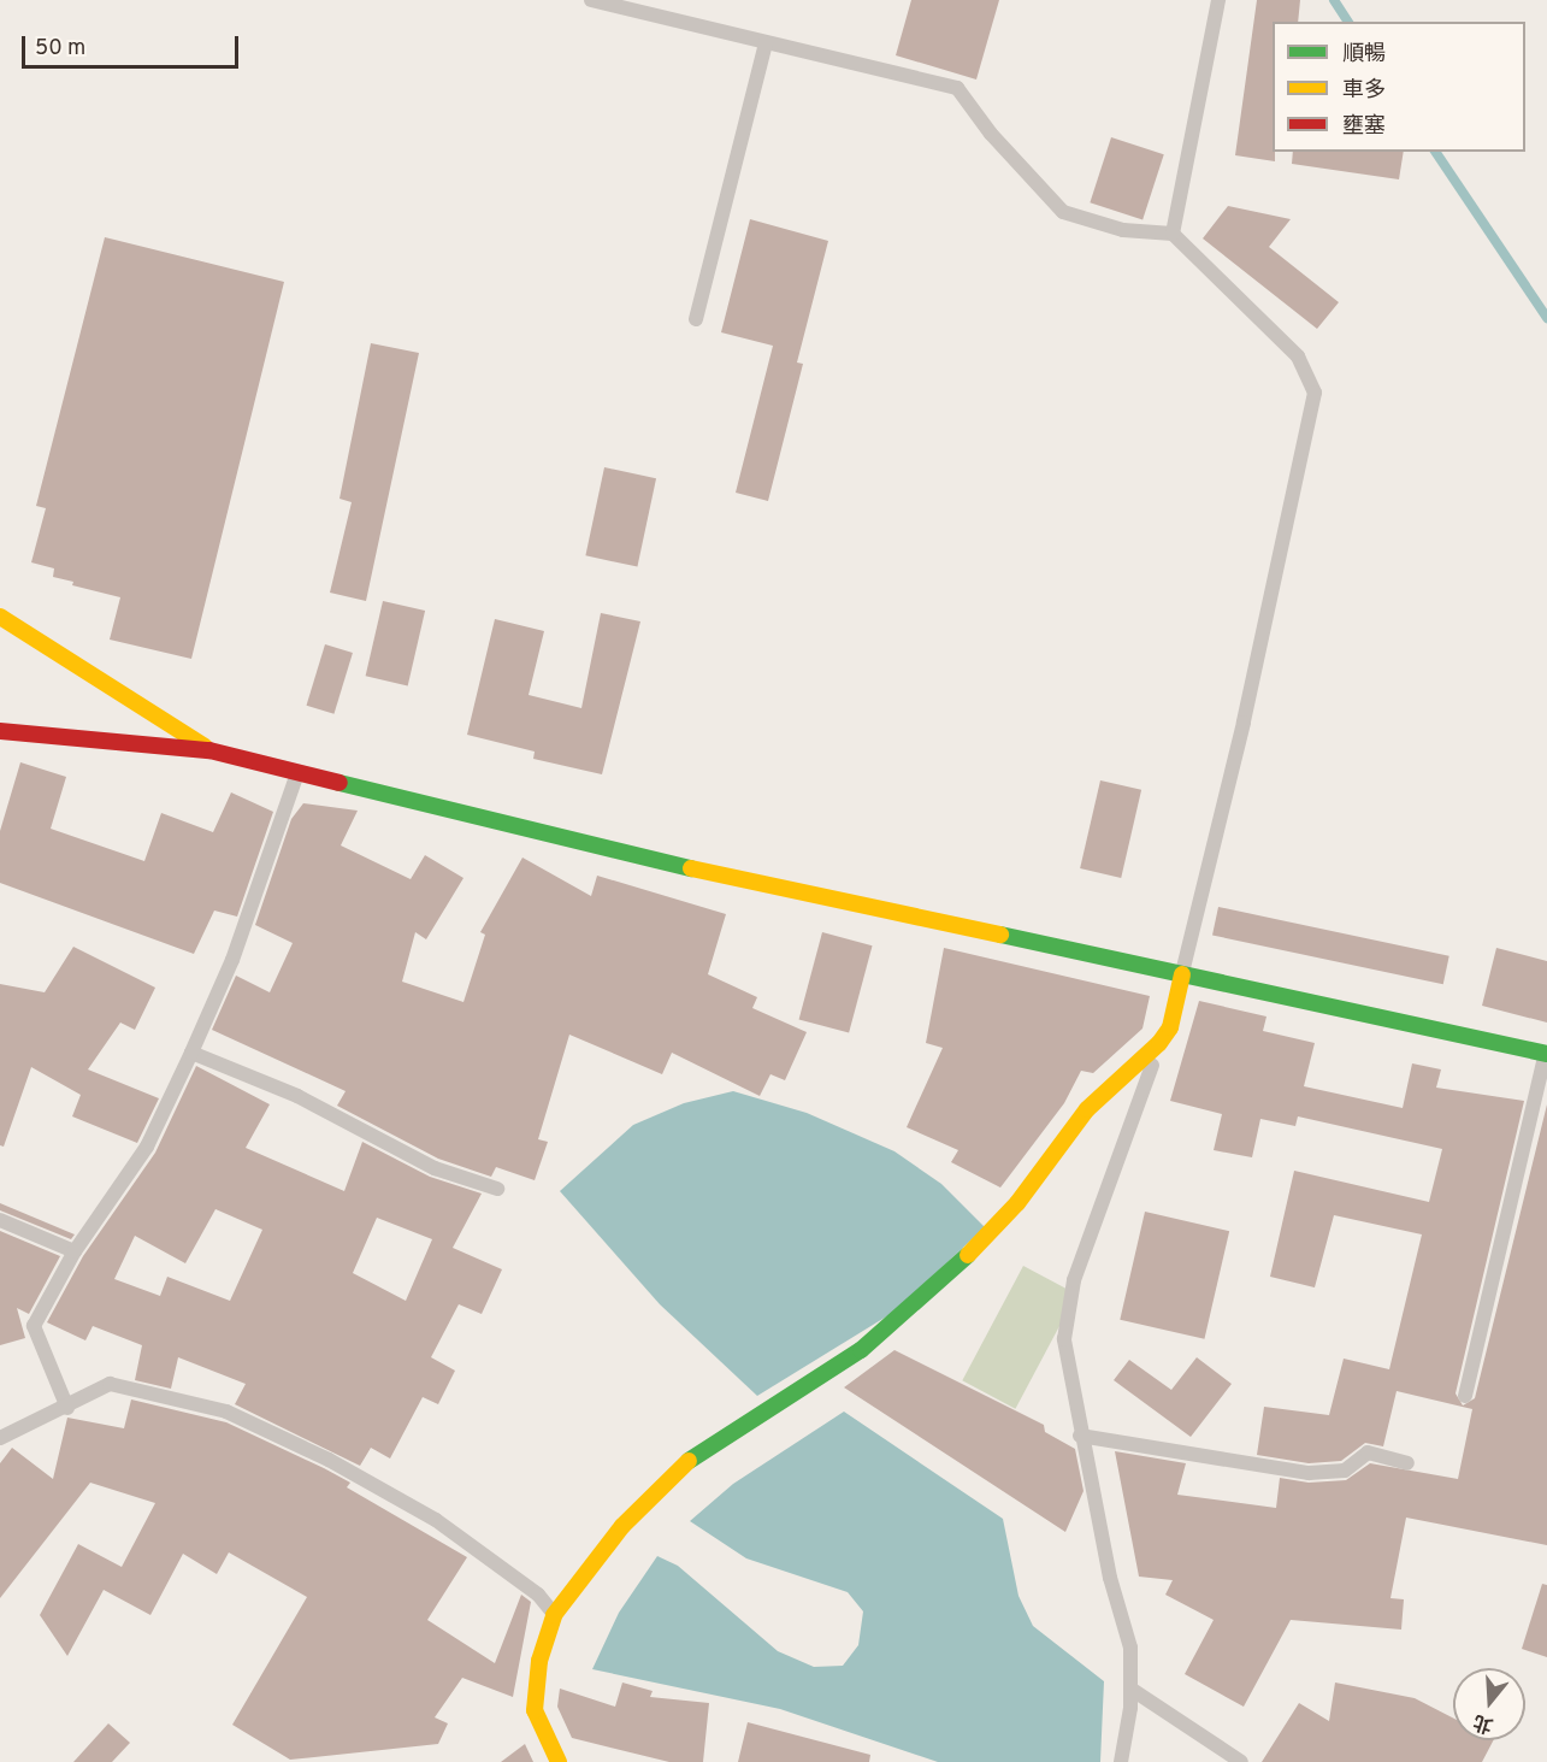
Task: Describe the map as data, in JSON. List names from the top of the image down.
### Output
{
  "legend": ["順暢", "車多", "壅塞"],
  "scale_bar": "50 m",
  "north": "bottom"
}
